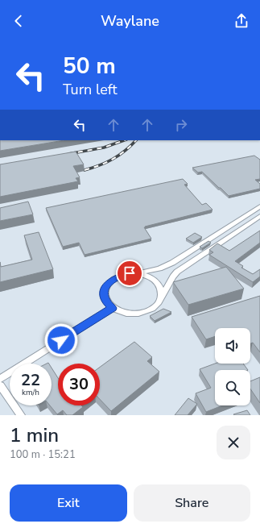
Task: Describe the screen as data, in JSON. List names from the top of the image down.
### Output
{
  "page": {
    "header": "Waylane",
    "turn": ["50 m", "Turn left"],
    "speed": "22 km/h",
    "limit": "30",
    "heading": ["1 min", "100 m · 15:21"],
    "buttons": ["Exit", "Share"]
  }
}
